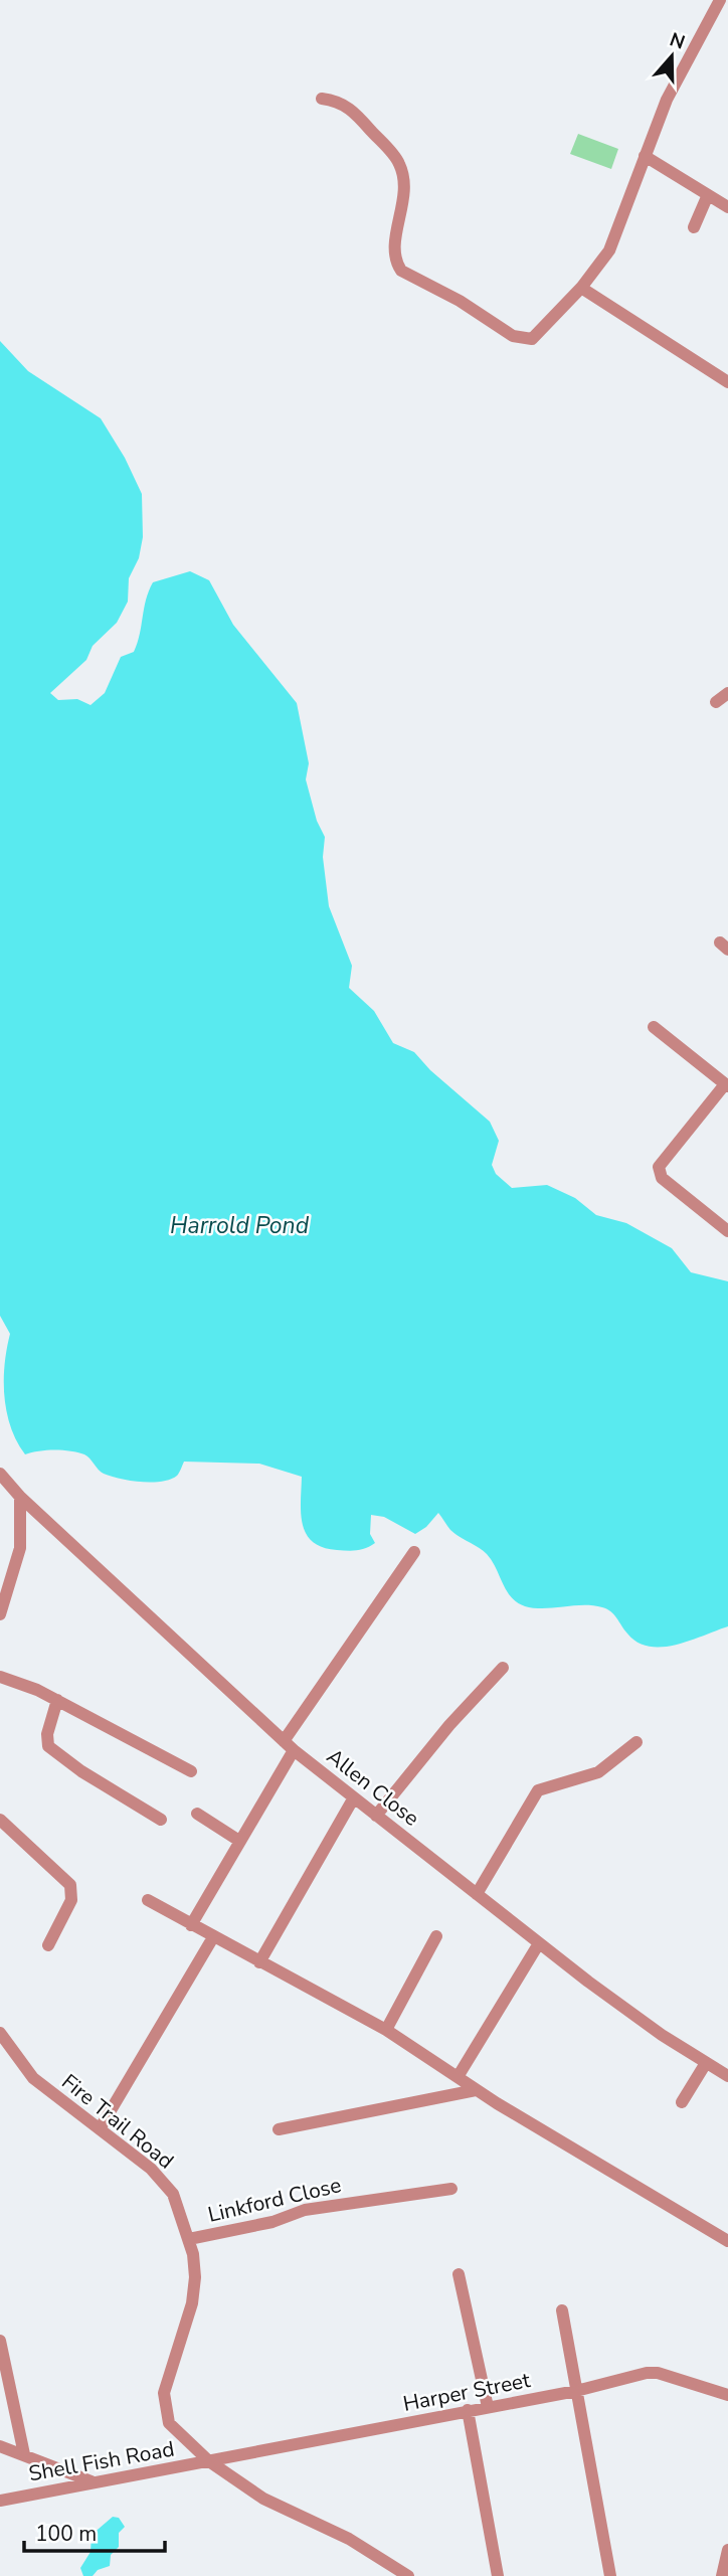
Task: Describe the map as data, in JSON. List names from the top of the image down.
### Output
{
  "streets": {
    "street": [
      "Allen Close",
      "Fire Trail Road",
      "Linkford Close",
      "Harper Street",
      "Shell Fish Road"
    ]
  },
  "crossings": [
    ["Fire Trail Road", "Linkford Close"],
    ["Fire Trail Road", "Harper Street"],
    ["Fire Trail Road", "Shell Fish Road"],
    ["Harper Street", "Shell Fish Road"]
  ],
  "water": ["Harrold Pond"],
  "scale_bar": "100 m",
  "north": "top"
}
